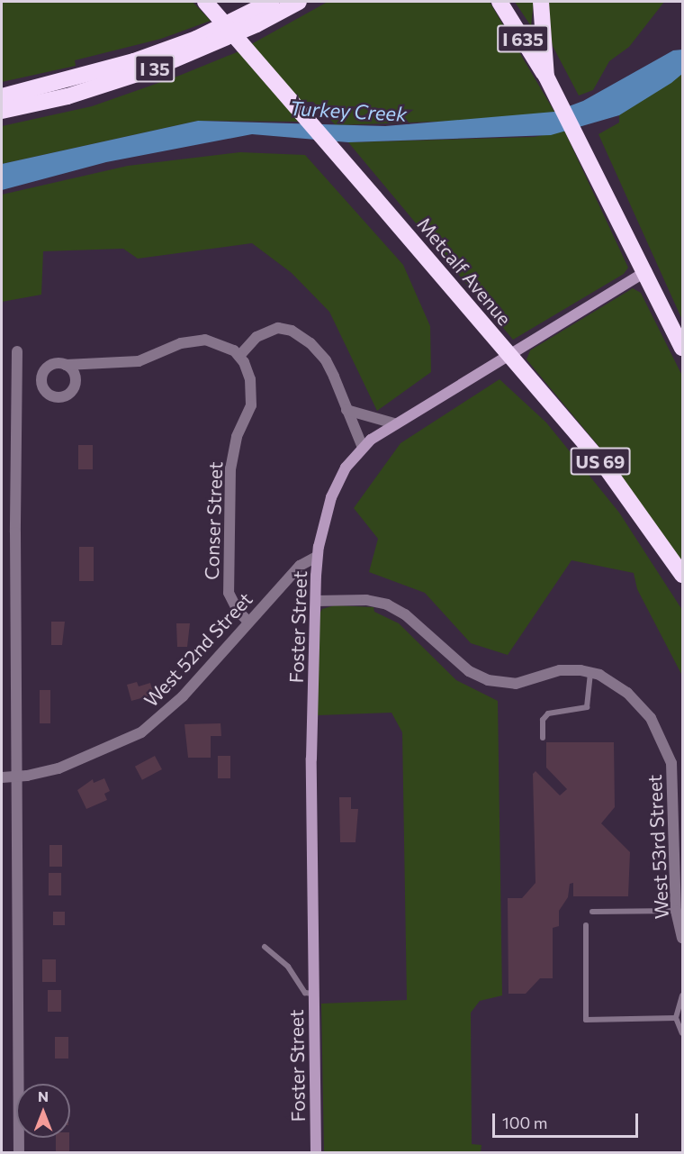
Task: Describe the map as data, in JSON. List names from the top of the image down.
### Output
{
  "streets": {
    "highway": [
      "I 635",
      "I 35",
      "Metcalf Avenue",
      "US 69"
    ],
    "street": [
      "Conser Street",
      "Foster Street",
      "West 52nd Street",
      "West 53rd Street"
    ]
  },
  "crossings": [
    ["Metcalf Avenue", "Foster Street"],
    ["Conser Street", "West 52nd Street"],
    ["Foster Street", "West 52nd Street"],
    ["Foster Street", "West 53rd Street"]
  ],
  "water": ["Turkey Creek"],
  "scale_bar": "100 m",
  "north": "top"
}
